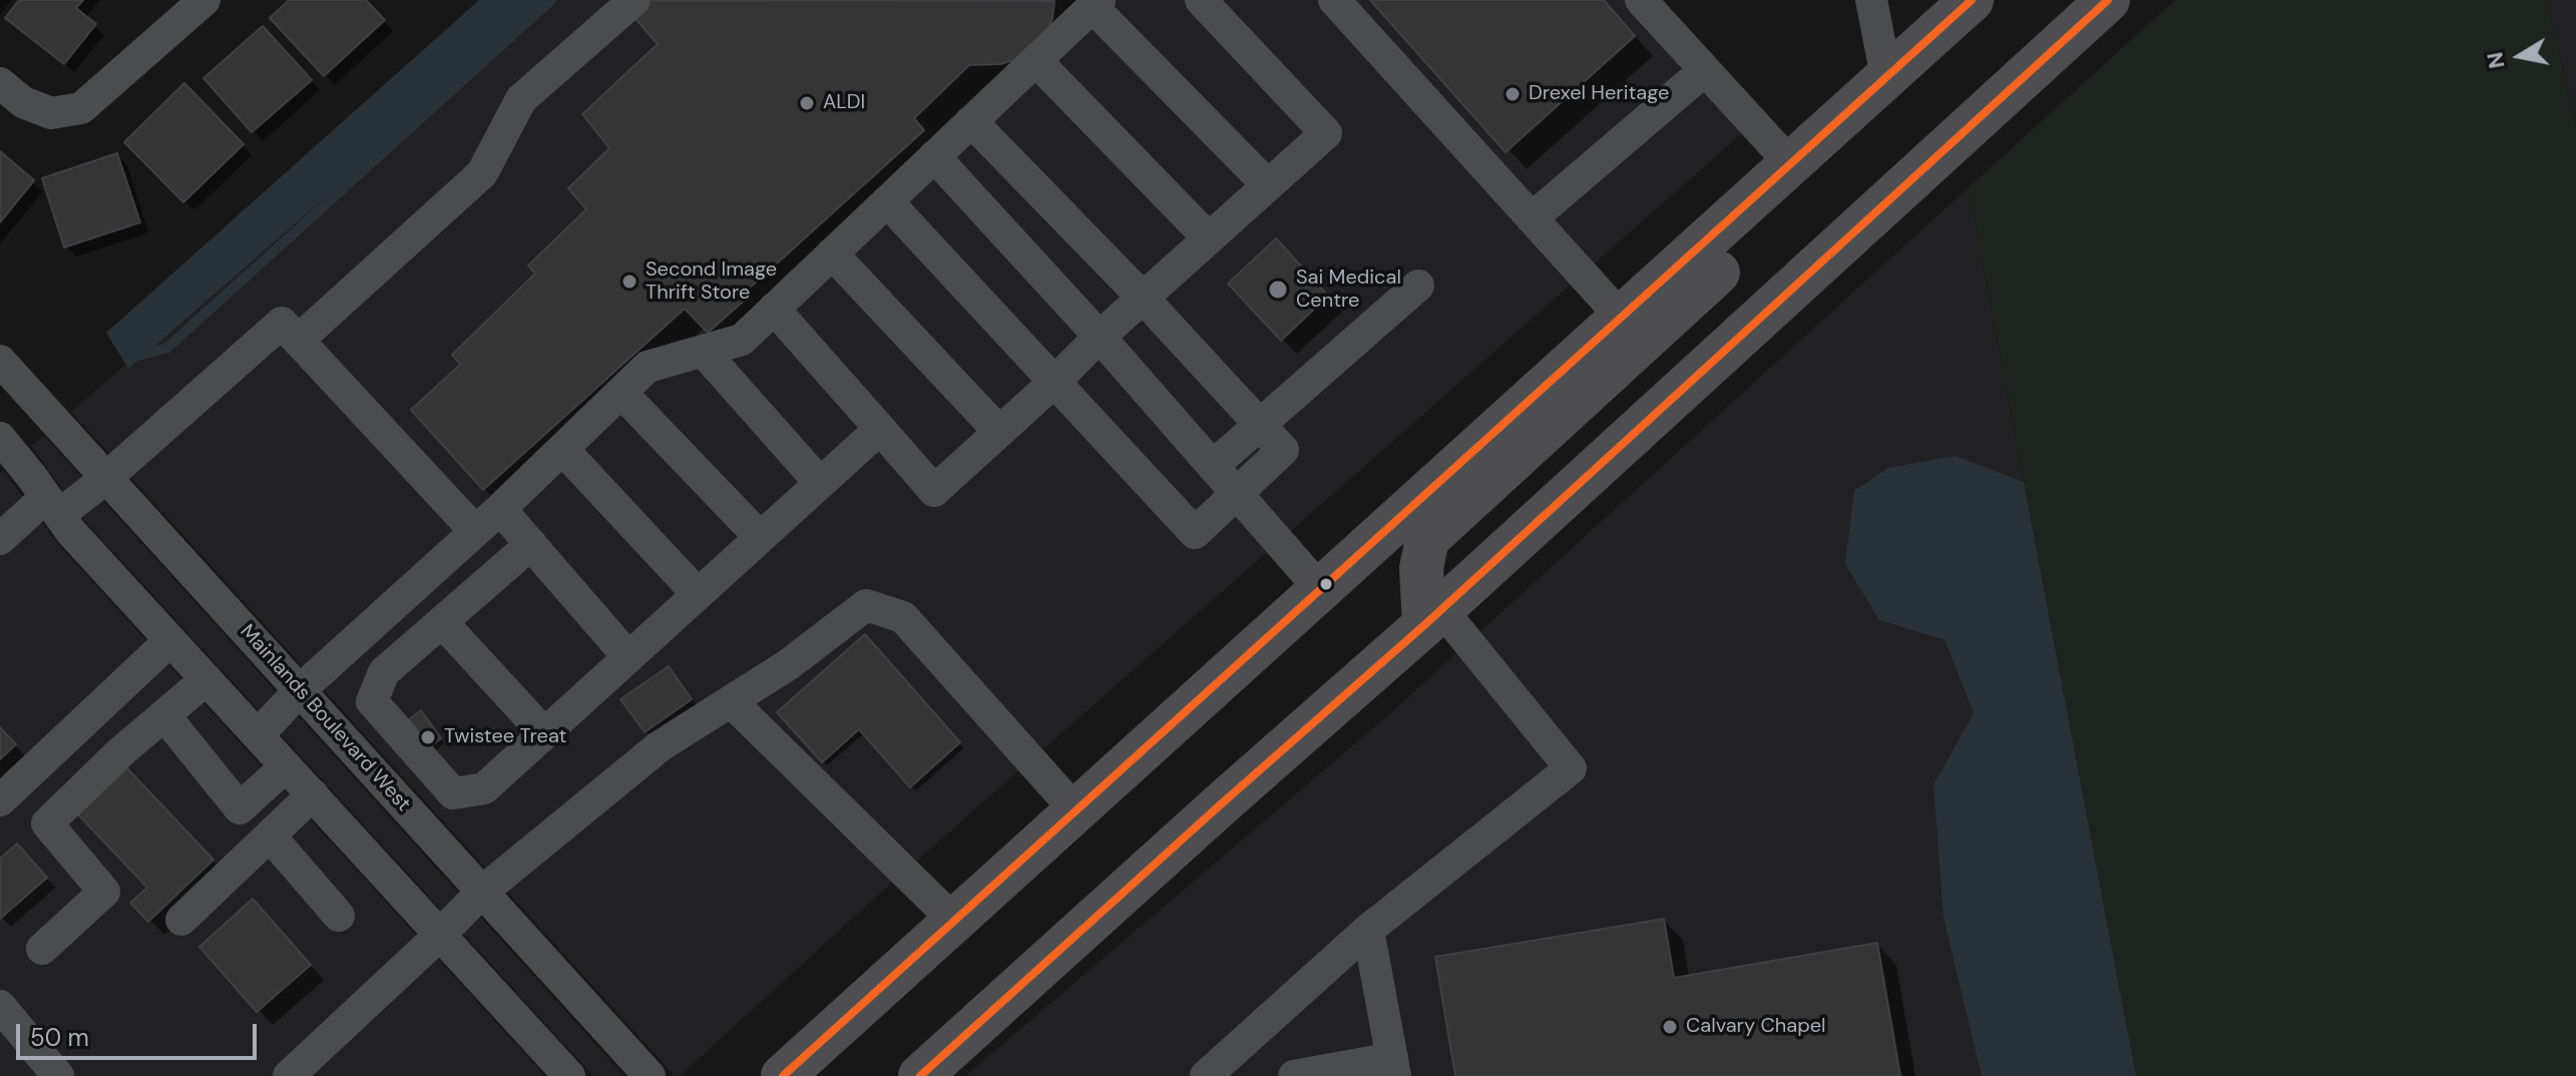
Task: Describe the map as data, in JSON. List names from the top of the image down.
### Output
{
  "streets": {
    "street": ["Mainlands Boulevard West"]
  },
  "places": [
    "Drexel Heritage",
    "ALDI",
    "Second Image Thrift Store",
    "Sai Medical Centre",
    "Twistee Treat",
    "Calvary Chapel"
  ],
  "scale_bar": "50 m",
  "north": "left"
}
